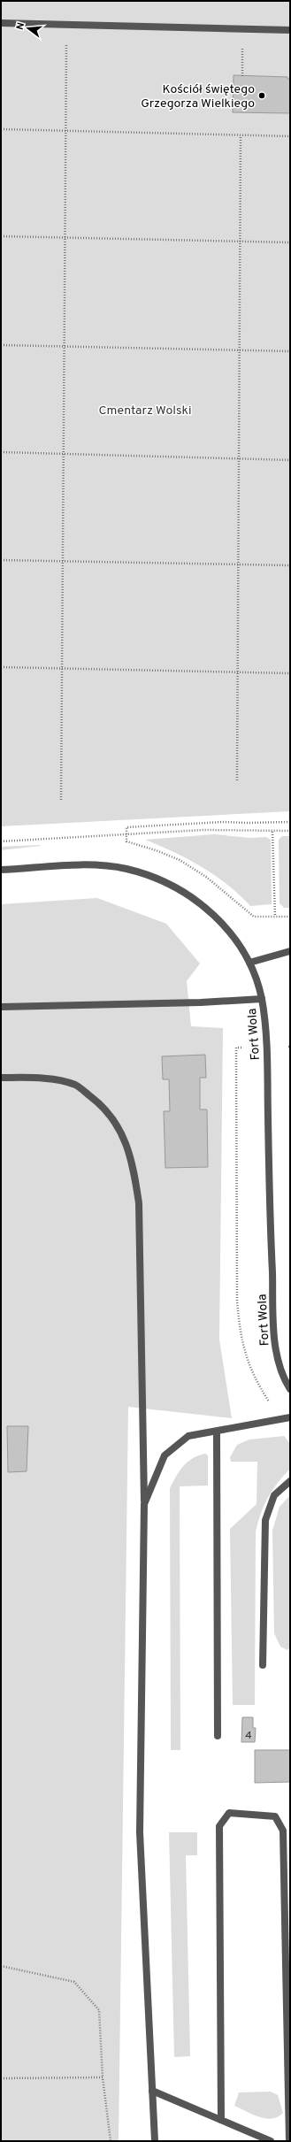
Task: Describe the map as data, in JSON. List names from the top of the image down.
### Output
{
  "streets": {
    "street": ["Fort Wola"]
  },
  "parks": ["Cmentarz Wolski"],
  "places": ["Kościół świętego Grzegorza Wielkiego"],
  "house_numbers": ["4"],
  "north": "left"
}
